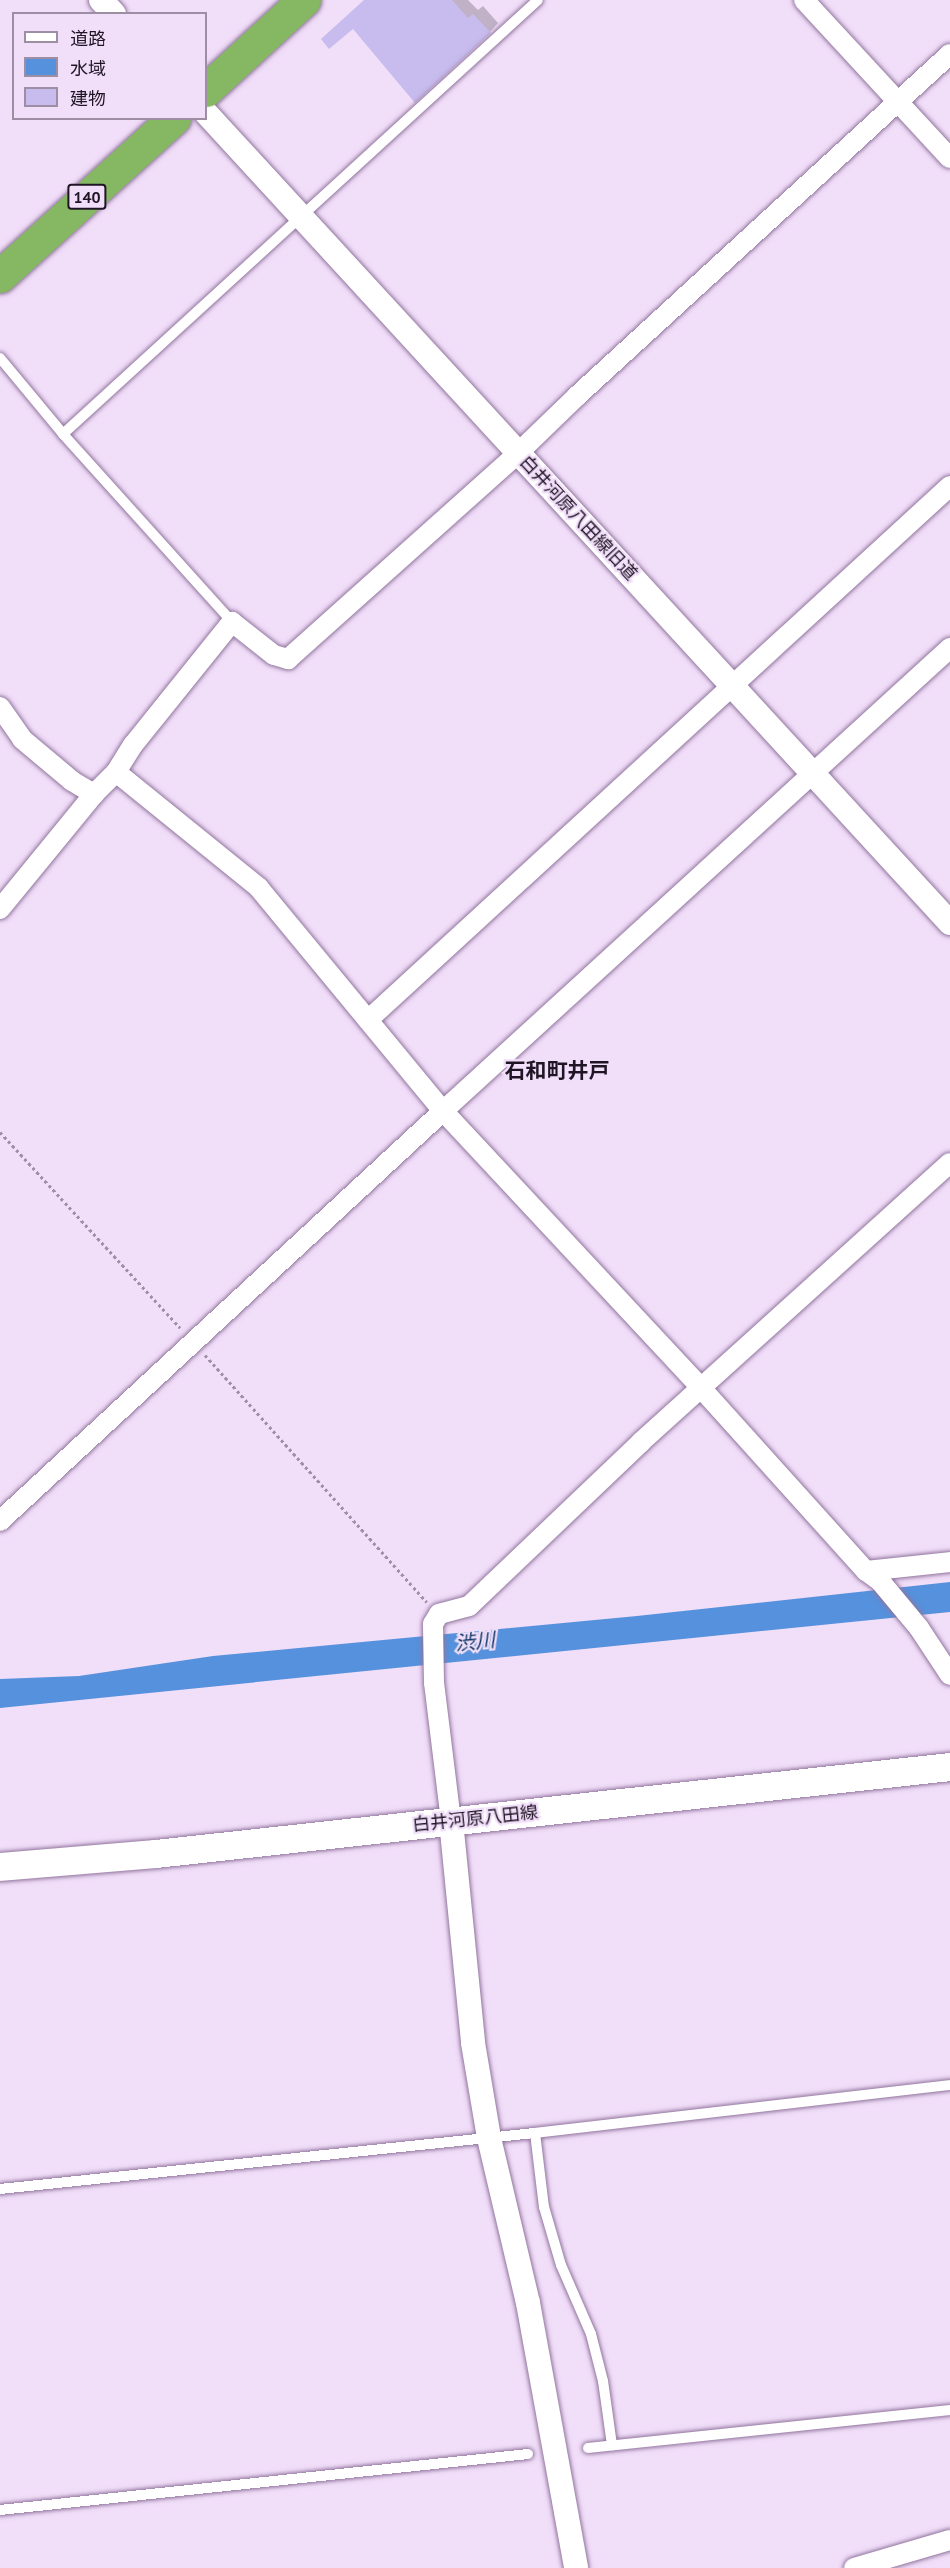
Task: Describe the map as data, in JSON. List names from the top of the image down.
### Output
{
  "streets": {
    "highway": ["140"],
    "main road": ["白井河原八田線"],
    "street": ["白井河原八田線旧道"]
  },
  "districts": ["石和町井戸"],
  "water": ["渋川"],
  "legend": ["道路", "水域", "建物"]
}
